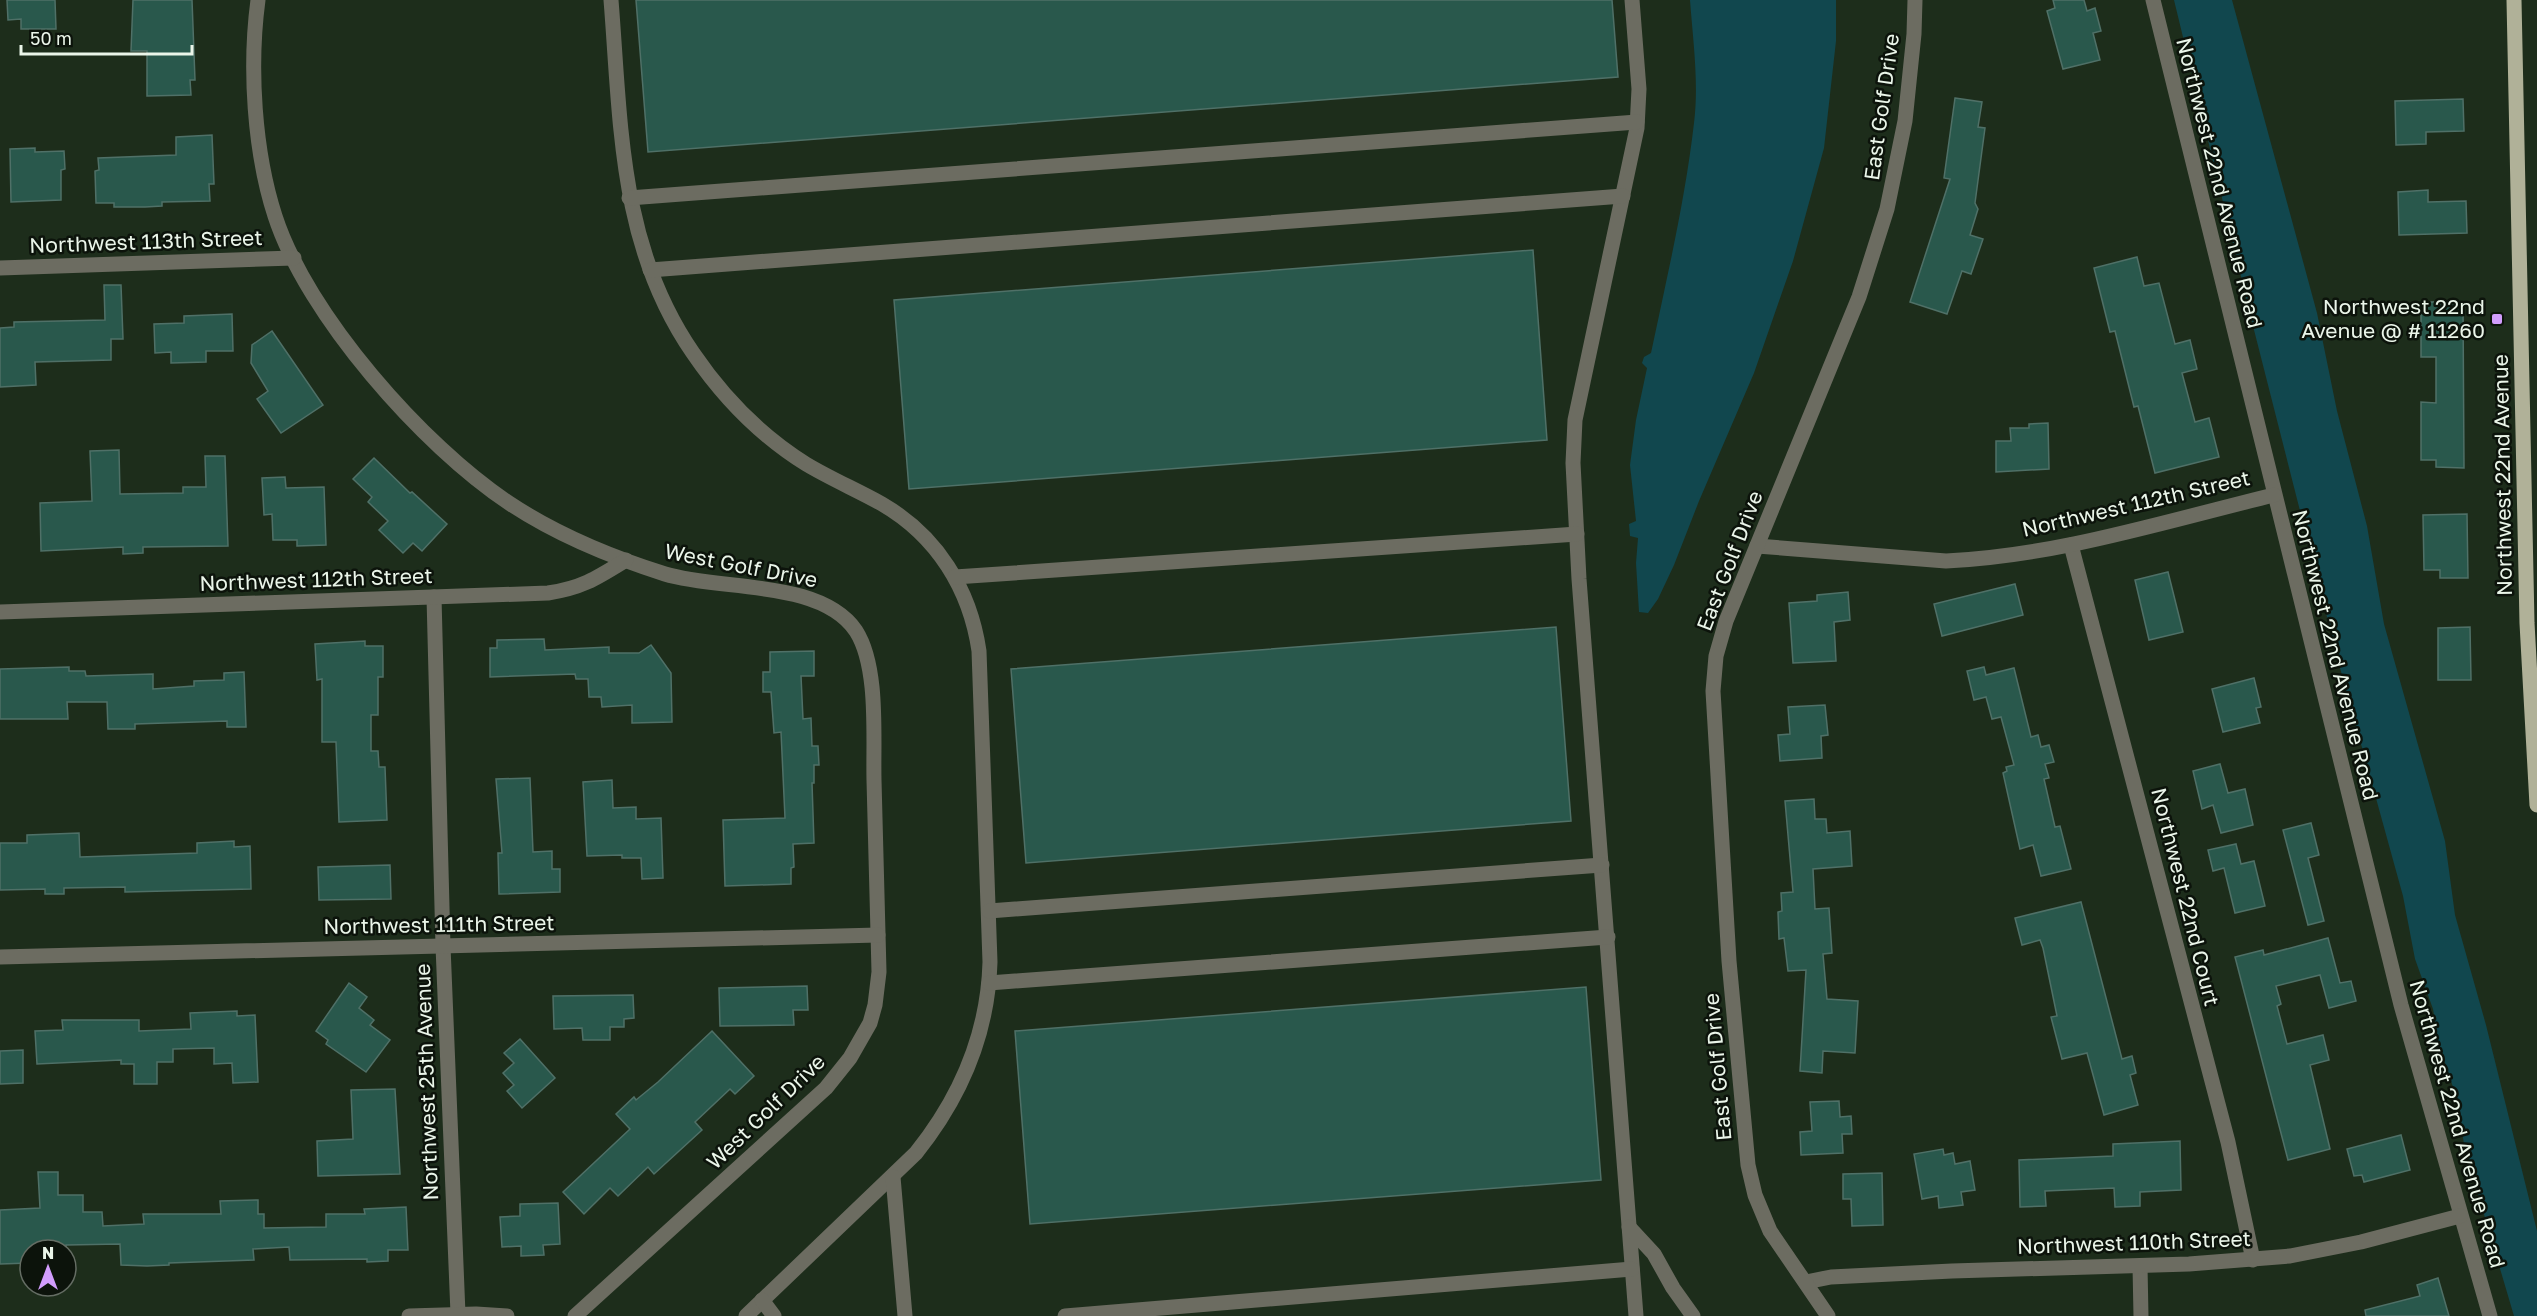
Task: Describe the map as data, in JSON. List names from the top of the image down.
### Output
{
  "streets": {
    "main road": ["Northwest 22nd Avenue"],
    "street": [
      "East Golf Drive",
      "Northwest 22nd Avenue Road",
      "Northwest 113th Street",
      "Northwest 112th Street",
      "West Golf Drive",
      "Northwest 22nd Court",
      "Northwest 111th Street",
      "Northwest 25th Avenue",
      "Northwest 110th Street"
    ]
  },
  "crossings": [
    ["East Golf Drive", "Northwest 112th Street"],
    ["East Golf Drive", "Northwest 110th Street"],
    ["Northwest 22nd Avenue Road", "Northwest 112th Street"],
    ["Northwest 22nd Avenue Road", "Northwest 110th Street"],
    ["Northwest 113th Street", "West Golf Drive"],
    ["Northwest 112th Street", "West Golf Drive"],
    ["Northwest 112th Street", "Northwest 22nd Court"],
    ["Northwest 112th Street", "Northwest 25th Avenue"],
    ["West Golf Drive", "Northwest 111th Street"],
    ["Northwest 22nd Court", "Northwest 110th Street"],
    ["Northwest 111th Street", "Northwest 25th Avenue"]
  ],
  "places": {
    "transit": ["Northwest 22nd Avenue @ # 11260"]
  },
  "scale_bar": "50 m",
  "north": "top"
}
